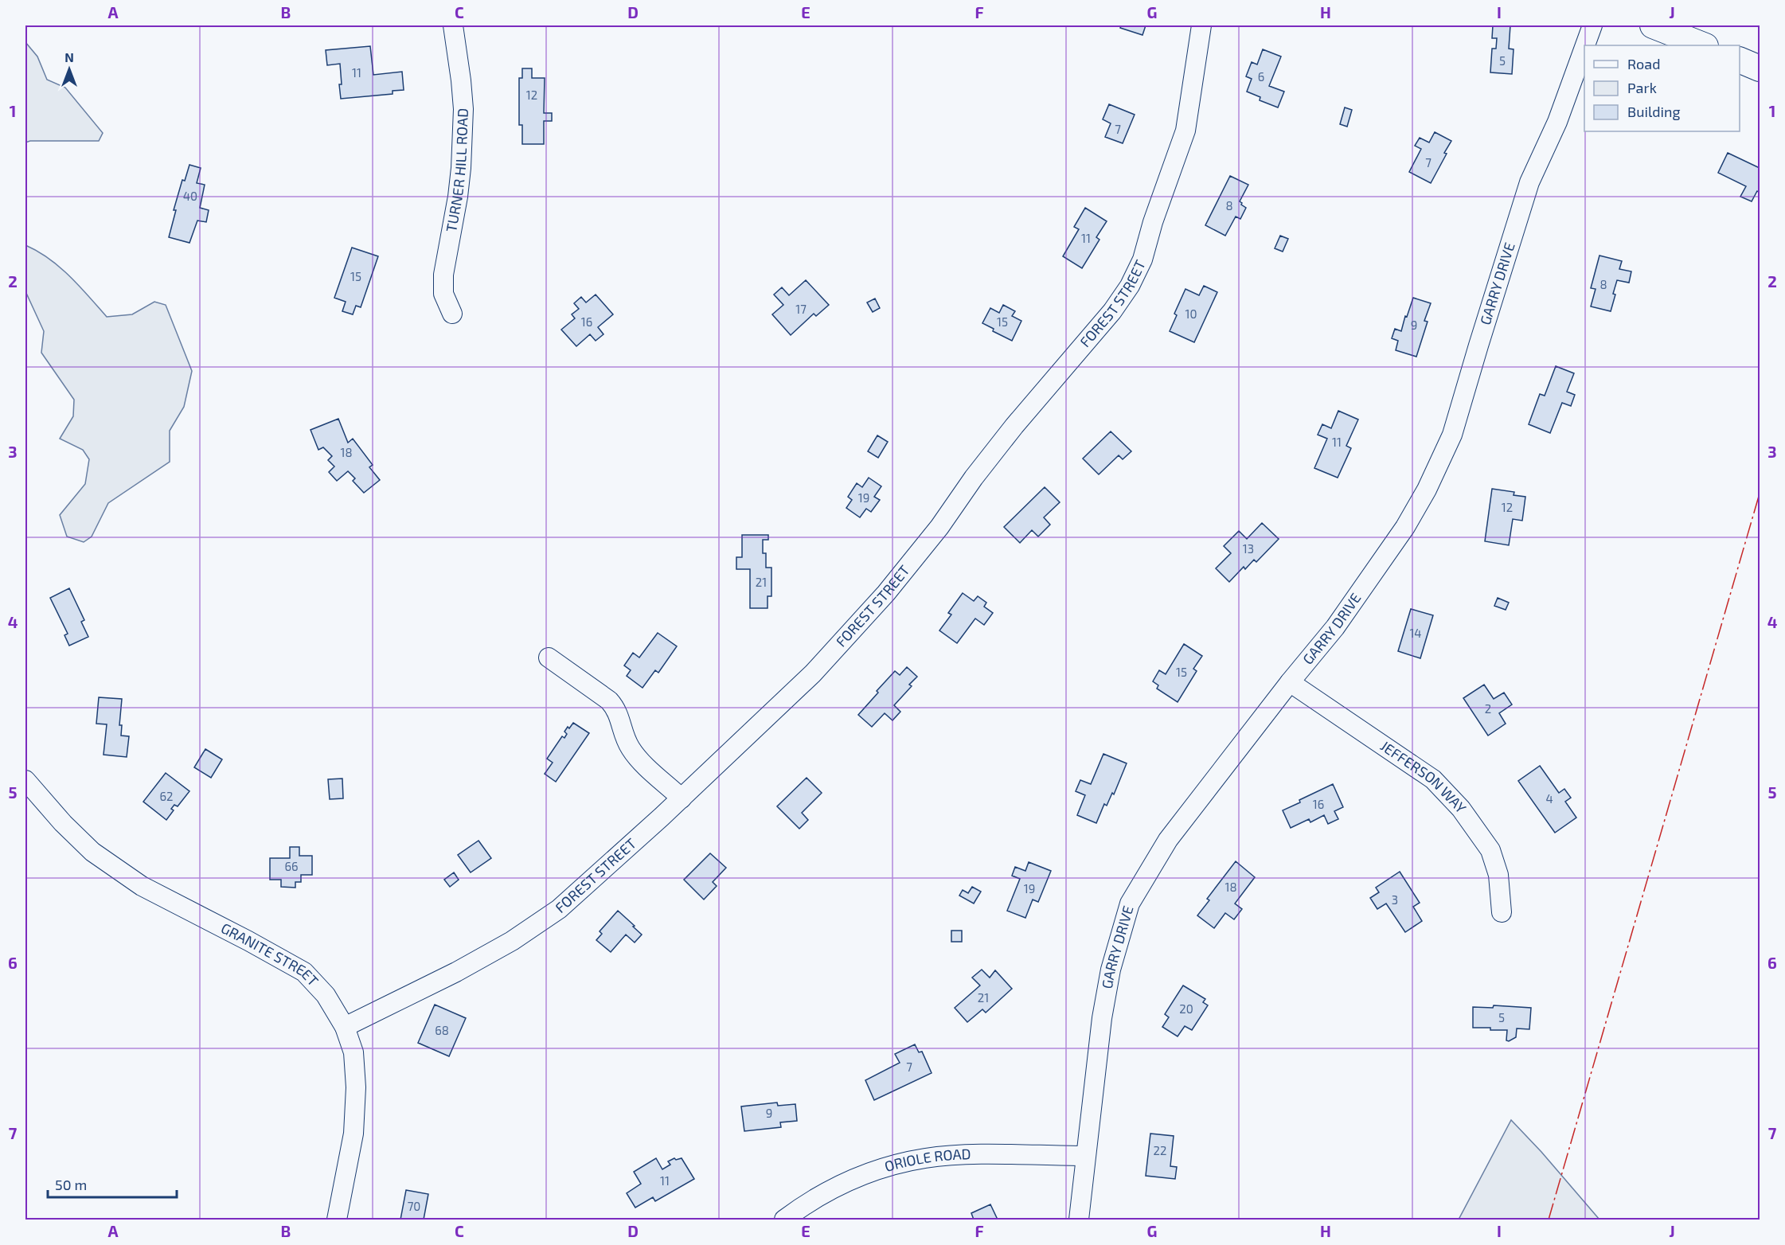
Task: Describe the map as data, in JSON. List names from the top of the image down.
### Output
{
  "streets": {
    "street": [
      "TURNER HILL ROAD",
      "GARRY DRIVE",
      "FOREST STREET",
      "JEFFERSON WAY",
      "GRANITE STREET",
      "ORIOLE ROAD"
    ]
  },
  "crossings": [
    ["GARRY DRIVE", "JEFFERSON WAY"],
    ["GARRY DRIVE", "ORIOLE ROAD"],
    ["FOREST STREET", "GRANITE STREET"]
  ],
  "house_numbers": [
    "5",
    "11",
    "6",
    "12",
    "7",
    "7",
    "40",
    "8",
    "11",
    "15",
    "8",
    "17",
    "10",
    "16",
    "15",
    "9",
    "11",
    "18",
    "19",
    "12",
    "13",
    "21",
    "14",
    "15",
    "2",
    "62",
    "4",
    "16",
    "66",
    "18",
    "19",
    "3",
    "21",
    "20",
    "5",
    "68",
    "7",
    "9",
    "22",
    "11",
    "70"
  ],
  "legend": ["Road", "Park", "Building"],
  "scale_bar": "50 m",
  "north": "top",
  "grid": {
    "columns": [
      "A",
      "B",
      "C",
      "D",
      "E",
      "F",
      "G",
      "H",
      "I",
      "J"
    ],
    "rows": [
      "1",
      "2",
      "3",
      "4",
      "5",
      "6",
      "7"
    ]
  }
}
